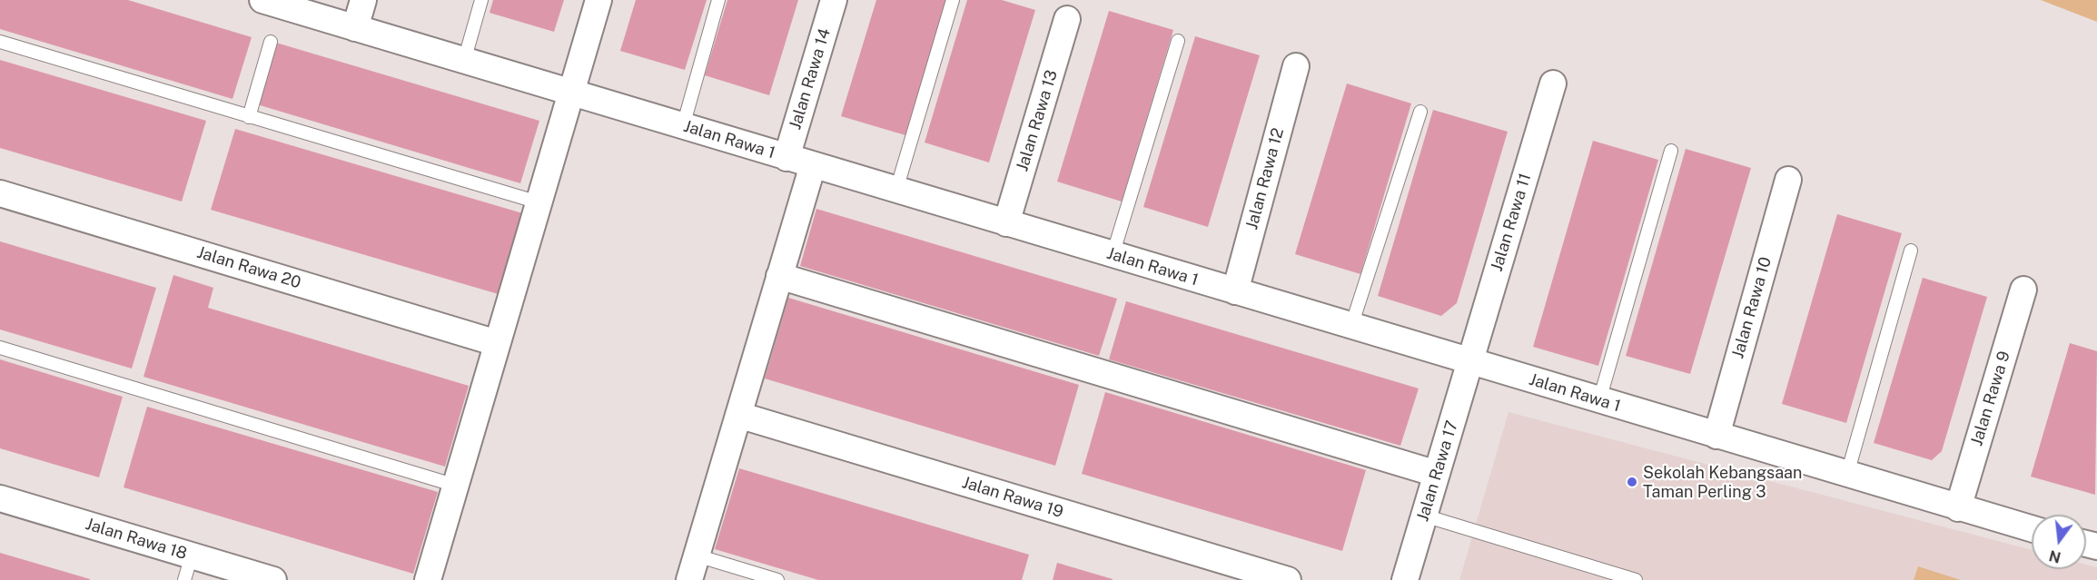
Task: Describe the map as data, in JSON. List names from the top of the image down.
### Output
{
  "streets": {
    "street": [
      "Jalan Rawa 14",
      "Jalan Rawa 13",
      "Jalan Rawa 1",
      "Jalan Rawa 12",
      "Jalan Rawa 11",
      "Jalan Rawa 20",
      "Jalan Rawa 10",
      "Jalan Rawa 9",
      "Jalan Rawa 17",
      "Jalan Rawa 19",
      "Jalan Rawa 18"
    ]
  },
  "crossings": [
    ["Jalan Rawa 14", "Jalan Rawa 1"],
    ["Jalan Rawa 13", "Jalan Rawa 1"],
    ["Jalan Rawa 1", "Jalan Rawa 12"],
    ["Jalan Rawa 1", "Jalan Rawa 11"],
    ["Jalan Rawa 1", "Jalan Rawa 10"],
    ["Jalan Rawa 1", "Jalan Rawa 9"],
    ["Jalan Rawa 1", "Jalan Rawa 17"],
    ["Jalan Rawa 11", "Jalan Rawa 17"]
  ],
  "places": ["Sekolah Kebangsaan Taman Perling 3"],
  "north": "bottom"
}
